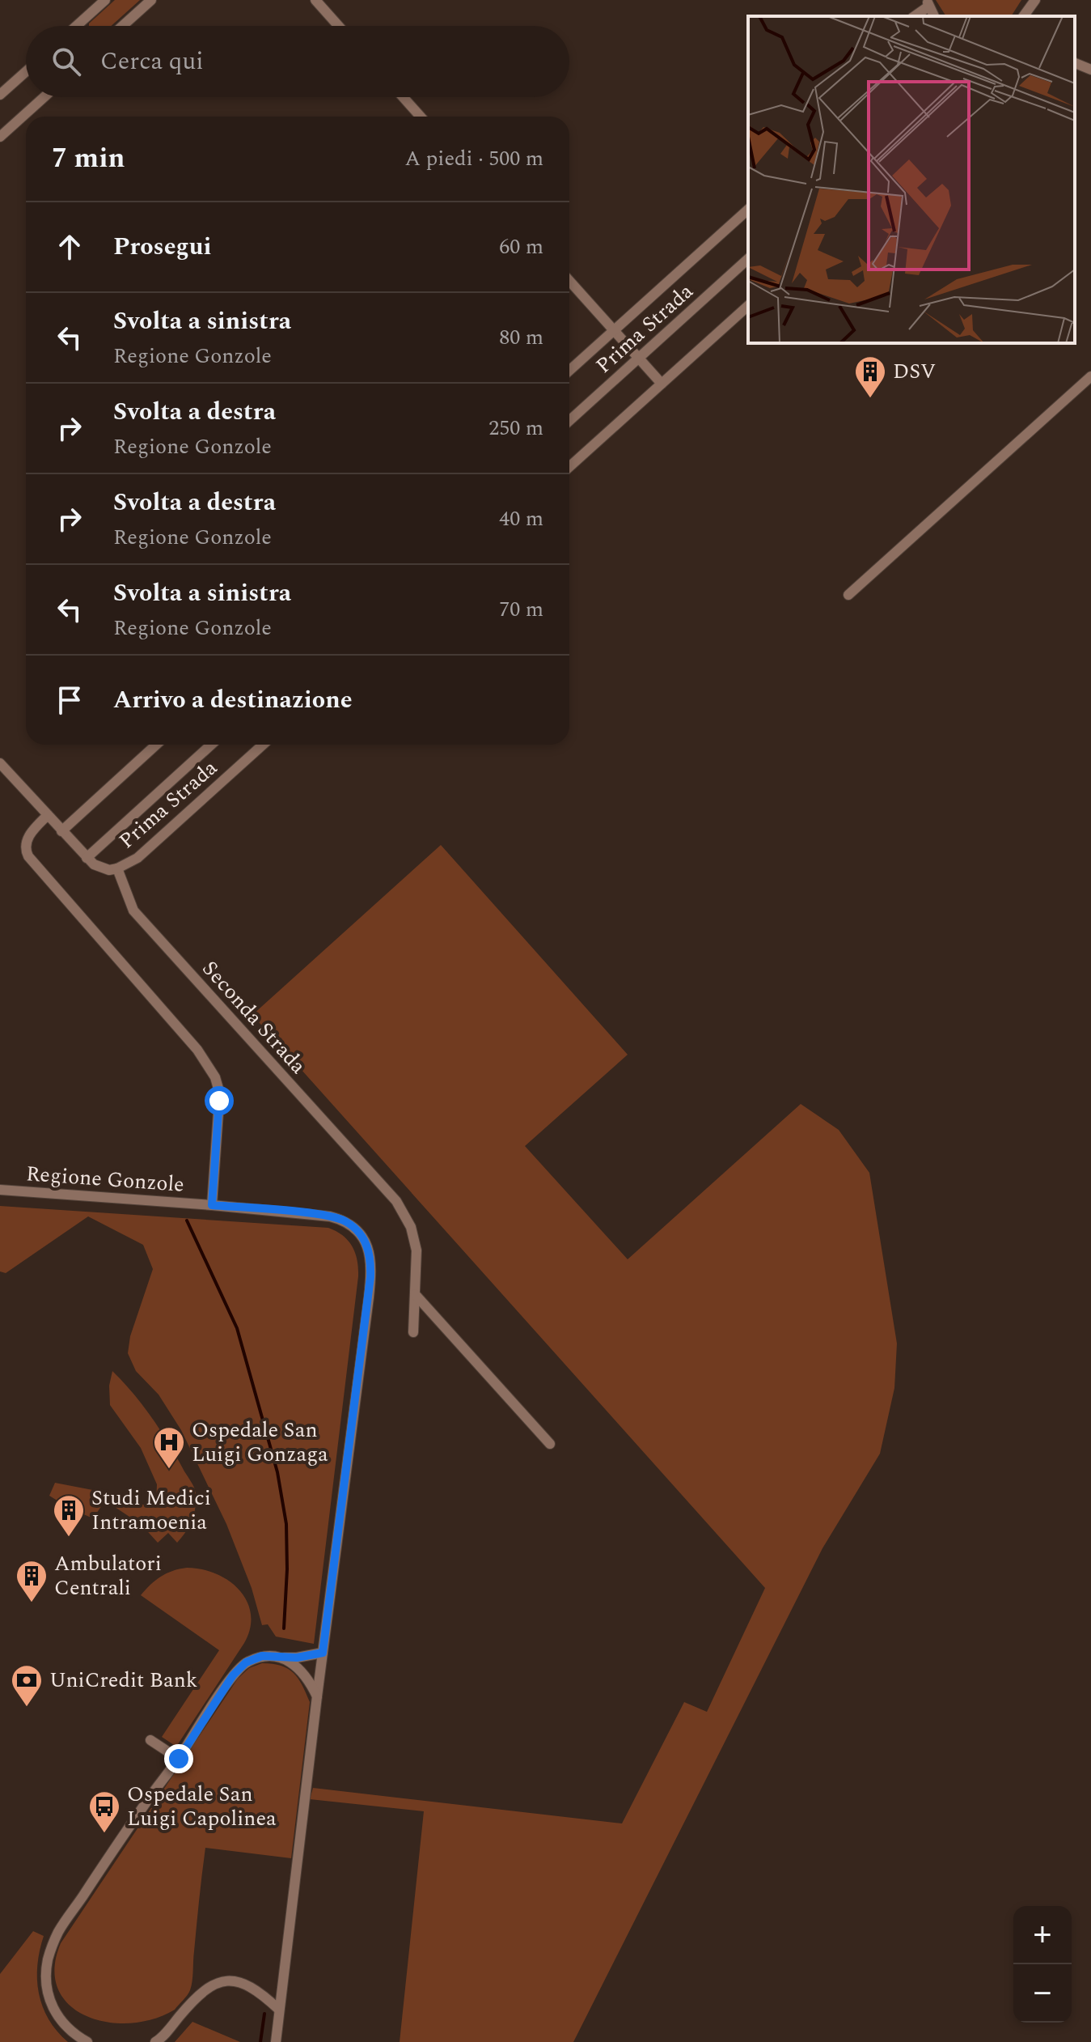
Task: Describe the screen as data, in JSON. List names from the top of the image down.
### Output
{
  "streets": {
    "street": ["Prima Strada", "Seconda Strada", "Regione Gonzole"]
  },
  "crossings": [
    ["Prima Strada", "Seconda Strada"]
  ],
  "places": {
    "building": ["DSV", "Studi Medici Intramoenia", "Ambulatori Centrali"],
    "hospital": ["Ospedale San Luigi Gonzaga"],
    "bank": ["UniCredit Bank"],
    "bus stop": ["Ospedale San Luigi Capolinea"]
  },
  "page": {
    "search": "Cerca qui",
    "heading": ["7 min", "A piedi · 500 m"],
    "list": [
      ["Prosegui", "60 m"],
      ["Svolta a sinistra", "Regione Gonzole", "80 m"],
      ["Svolta a destra", "Regione Gonzole", "250 m"],
      ["Svolta a destra", "Regione Gonzole", "40 m"],
      ["Svolta a sinistra", "Regione Gonzole", "70 m"],
      "Arrivo a destinazione"
    ],
    "map_buttons": ["+", "−"]
  }
}
